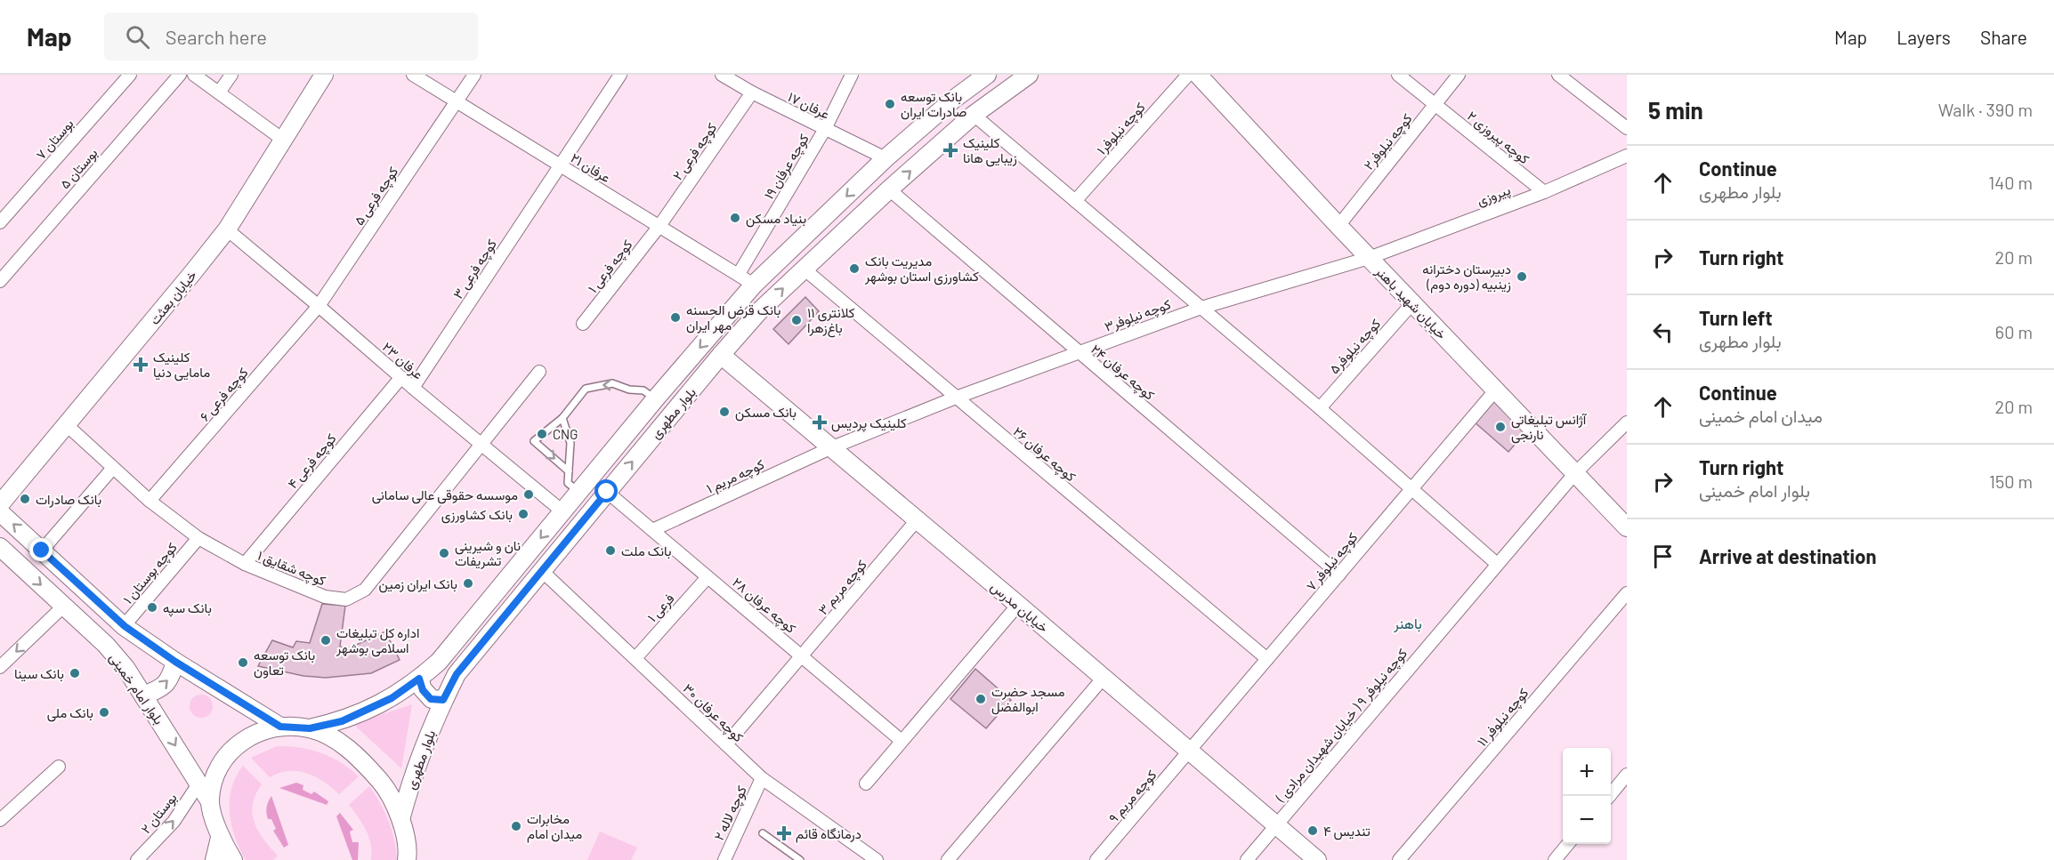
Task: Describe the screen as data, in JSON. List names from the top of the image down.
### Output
{
  "streets": {
    "street": [
      "عرفان ۱۷",
      "کوچه نیلوفر۱",
      "کوچه پیروزی ۲",
      "بوستان ۷",
      "کوچه نیلوفر۲",
      "کوچه فرعی ۲",
      "کوچه عرفان ۱۹",
      "عرفان ۲۱",
      "بوستان ۵",
      "پیروزی",
      "کوچه فرعی ۵",
      "کوچه فرعی ۱",
      "کوچه فرعی ۳",
      "خیابان بعثت",
      "خیابان شهید باهنر",
      "کوچه نیلوفر۳",
      "کوچه نیلوفر۵",
      "عرفان ۲۳",
      "کوچه عرفان ۲۴",
      "کوچه فرعی ۶",
      "بلوار مطهری",
      "کوچه عرفان ۲۶",
      "کوچه فرعی ۴",
      "کوچه مریم ۱",
      "کوچه نیلوفر ۷",
      "کوچه شقایق ۱",
      "کوچه بوستان ۱",
      "کوچه مریم ۳",
      "کوچه عرفان ۲۸",
      "خیابان مدرس",
      "فرعی ۱",
      "بلوار امام خمینی",
      "کوچه عرفان ۳۰",
      "کوچه نیلوفر ۱۱",
      "کوچه نیلوفر ۹ ( خیابان شهیدان مرادی )",
      "کوچه مریم ۹",
      "بوستان ۲",
      "کوچه لاله ۲"
    ]
  },
  "crossings": [
    ["عرفان ۱۷", "کوچه فرعی ۲"],
    ["عرفان ۱۷", "کوچه عرفان ۱۹"],
    ["عرفان ۱۷", "بلوار مطهری"],
    ["کوچه پیروزی ۲", "کوچه نیلوفر۲"],
    ["کوچه پیروزی ۲", "پیروزی"],
    ["کوچه نیلوفر۲", "خیابان شهید باهنر"],
    ["کوچه فرعی ۲", "عرفان ۲۱"],
    ["کوچه فرعی ۲", "کوچه فرعی ۱"],
    ["کوچه عرفان ۱۹", "عرفان ۲۱"],
    ["عرفان ۲۱", "کوچه فرعی ۵"],
    ["عرفان ۲۱", "کوچه فرعی ۱"],
    ["عرفان ۲۱", "کوچه فرعی ۳"],
    ["عرفان ۲۱", "بلوار مطهری"],
    ["پیروزی", "خیابان شهید باهنر"],
    ["پیروزی", "کوچه نیلوفر۳"],
    ["کوچه فرعی ۵", "عرفان ۲۳"],
    ["کوچه فرعی ۵", "کوچه فرعی ۶"],
    ["کوچه فرعی ۳", "عرفان ۲۳"],
    ["خیابان بعثت", "عرفان ۲۳"],
    ["خیابان بعثت", "کوچه شقایق ۱"],
    ["خیابان شهید باهنر", "کوچه نیلوفر۳"],
    ["خیابان شهید باهنر", "کوچه نیلوفر۵"],
    ["خیابان شهید باهنر", "کوچه نیلوفر ۷"],
    ["خیابان شهید باهنر", "کوچه نیلوفر ۹ ( خیابان شهیدان مرادی )"],
    ["کوچه نیلوفر۳", "کوچه عرفان ۲۴"],
    ["کوچه نیلوفر۳", "کوچه عرفان ۲۶"],
    ["کوچه نیلوفر۳", "کوچه مریم ۱"],
    ["کوچه نیلوفر۳", "خیابان مدرس"],
    ["عرفان ۲۳", "کوچه فرعی ۶"],
    ["عرفان ۲۳", "بلوار مطهری"],
    ["عرفان ۲۳", "کوچه فرعی ۴"],
    ["عرفان ۲۳", "کوچه شقایق ۱"],
    ["کوچه عرفان ۲۴", "بلوار مطهری"],
    ["کوچه عرفان ۲۴", "کوچه نیلوفر ۷"],
    ["کوچه فرعی ۶", "کوچه شقایق ۱"],
    ["بلوار مطهری", "کوچه عرفان ۲۶"],
    ["بلوار مطهری", "کوچه عرفان ۲۸"],
    ["بلوار مطهری", "خیابان مدرس"],
    ["بلوار مطهری", "کوچه عرفان ۳۰"],
    ["کوچه عرفان ۲۶", "کوچه نیلوفر ۷"],
    ["کوچه فرعی ۴", "کوچه شقایق ۱"],
    ["کوچه مریم ۱", "کوچه عرفان ۲۸"],
    ["کوچه مریم ۱", "خیابان مدرس"],
    ["کوچه نیلوفر ۷", "خیابان مدرس"],
    ["کوچه نیلوفر ۷", "کوچه مریم ۹"],
    ["کوچه شقایق ۱", "کوچه بوستان ۱"],
    ["کوچه مریم ۳", "کوچه عرفان ۲۸"],
    ["کوچه مریم ۳", "خیابان مدرس"],
    ["کوچه مریم ۳", "کوچه عرفان ۳۰"],
    ["کوچه عرفان ۲۸", "فرعی ۱"],
    ["خیابان مدرس", "کوچه نیلوفر ۹ ( خیابان شهیدان مرادی )"],
    ["خیابان مدرس", "کوچه مریم ۹"],
    ["فرعی ۱", "کوچه عرفان ۳۰"],
    ["بلوار امام خمینی", "بوستان ۲"],
    ["کوچه عرفان ۳۰", "کوچه لاله ۲"]
  ],
  "one_way": ["بوستان ۲"],
  "districts": ["باهنر"],
  "places": {
    "other": [
      "بانک توسعه صادرات ایران",
      "بنیاد مسکن",
      "مدیریت بانک کشاورزی استان بوشهر",
      "دبیرستان دخترانه زینبیه (دوره دوم)",
      "بانک قرض الحسنه مهر ایران",
      "کلانتری ۱۱ باغ‌زهرا",
      "بانک مسکن",
      "آژانس تبلیغاتی نارنجی",
      "CNG",
      "موسسه حقوقی عالی سامانی",
      "بانک صادرات",
      "بانک کشاورزی",
      "بانک ملت",
      "نان و شیرینی تشریفات",
      "بانک ایران زمین",
      "بانک سپه",
      "اداره کل تبلیغات اسلامی بوشهر",
      "بانک توسعه تعاون",
      "بانک سینا",
      "مسجد حضرت ابوالفضل",
      "بانک ملی",
      "مخابرات میدان امام",
      "تندیس ۴"
    ],
    "health": [
      "کلینیک زیبایی هانا",
      "کلینیک مامایی دنیا",
      "کلینیک پردیس",
      "درمانگاه قائم"
    ]
  },
  "page": {
    "header": "Map",
    "search": "Search here",
    "nav": ["Map", "Layers", "Share"],
    "heading": ["5 min", "Walk · 390 m"],
    "list": [
      ["Continue", "بلوار مطهری", "140 m"],
      ["Turn right", "20 m"],
      ["Turn left", "بلوار مطهری", "60 m"],
      ["Continue", "میدان امام خمینی", "20 m"],
      ["Turn right", "بلوار امام خمینی", "150 m"],
      "Arrive at destination"
    ],
    "map_buttons": ["+", "−"]
  }
}
